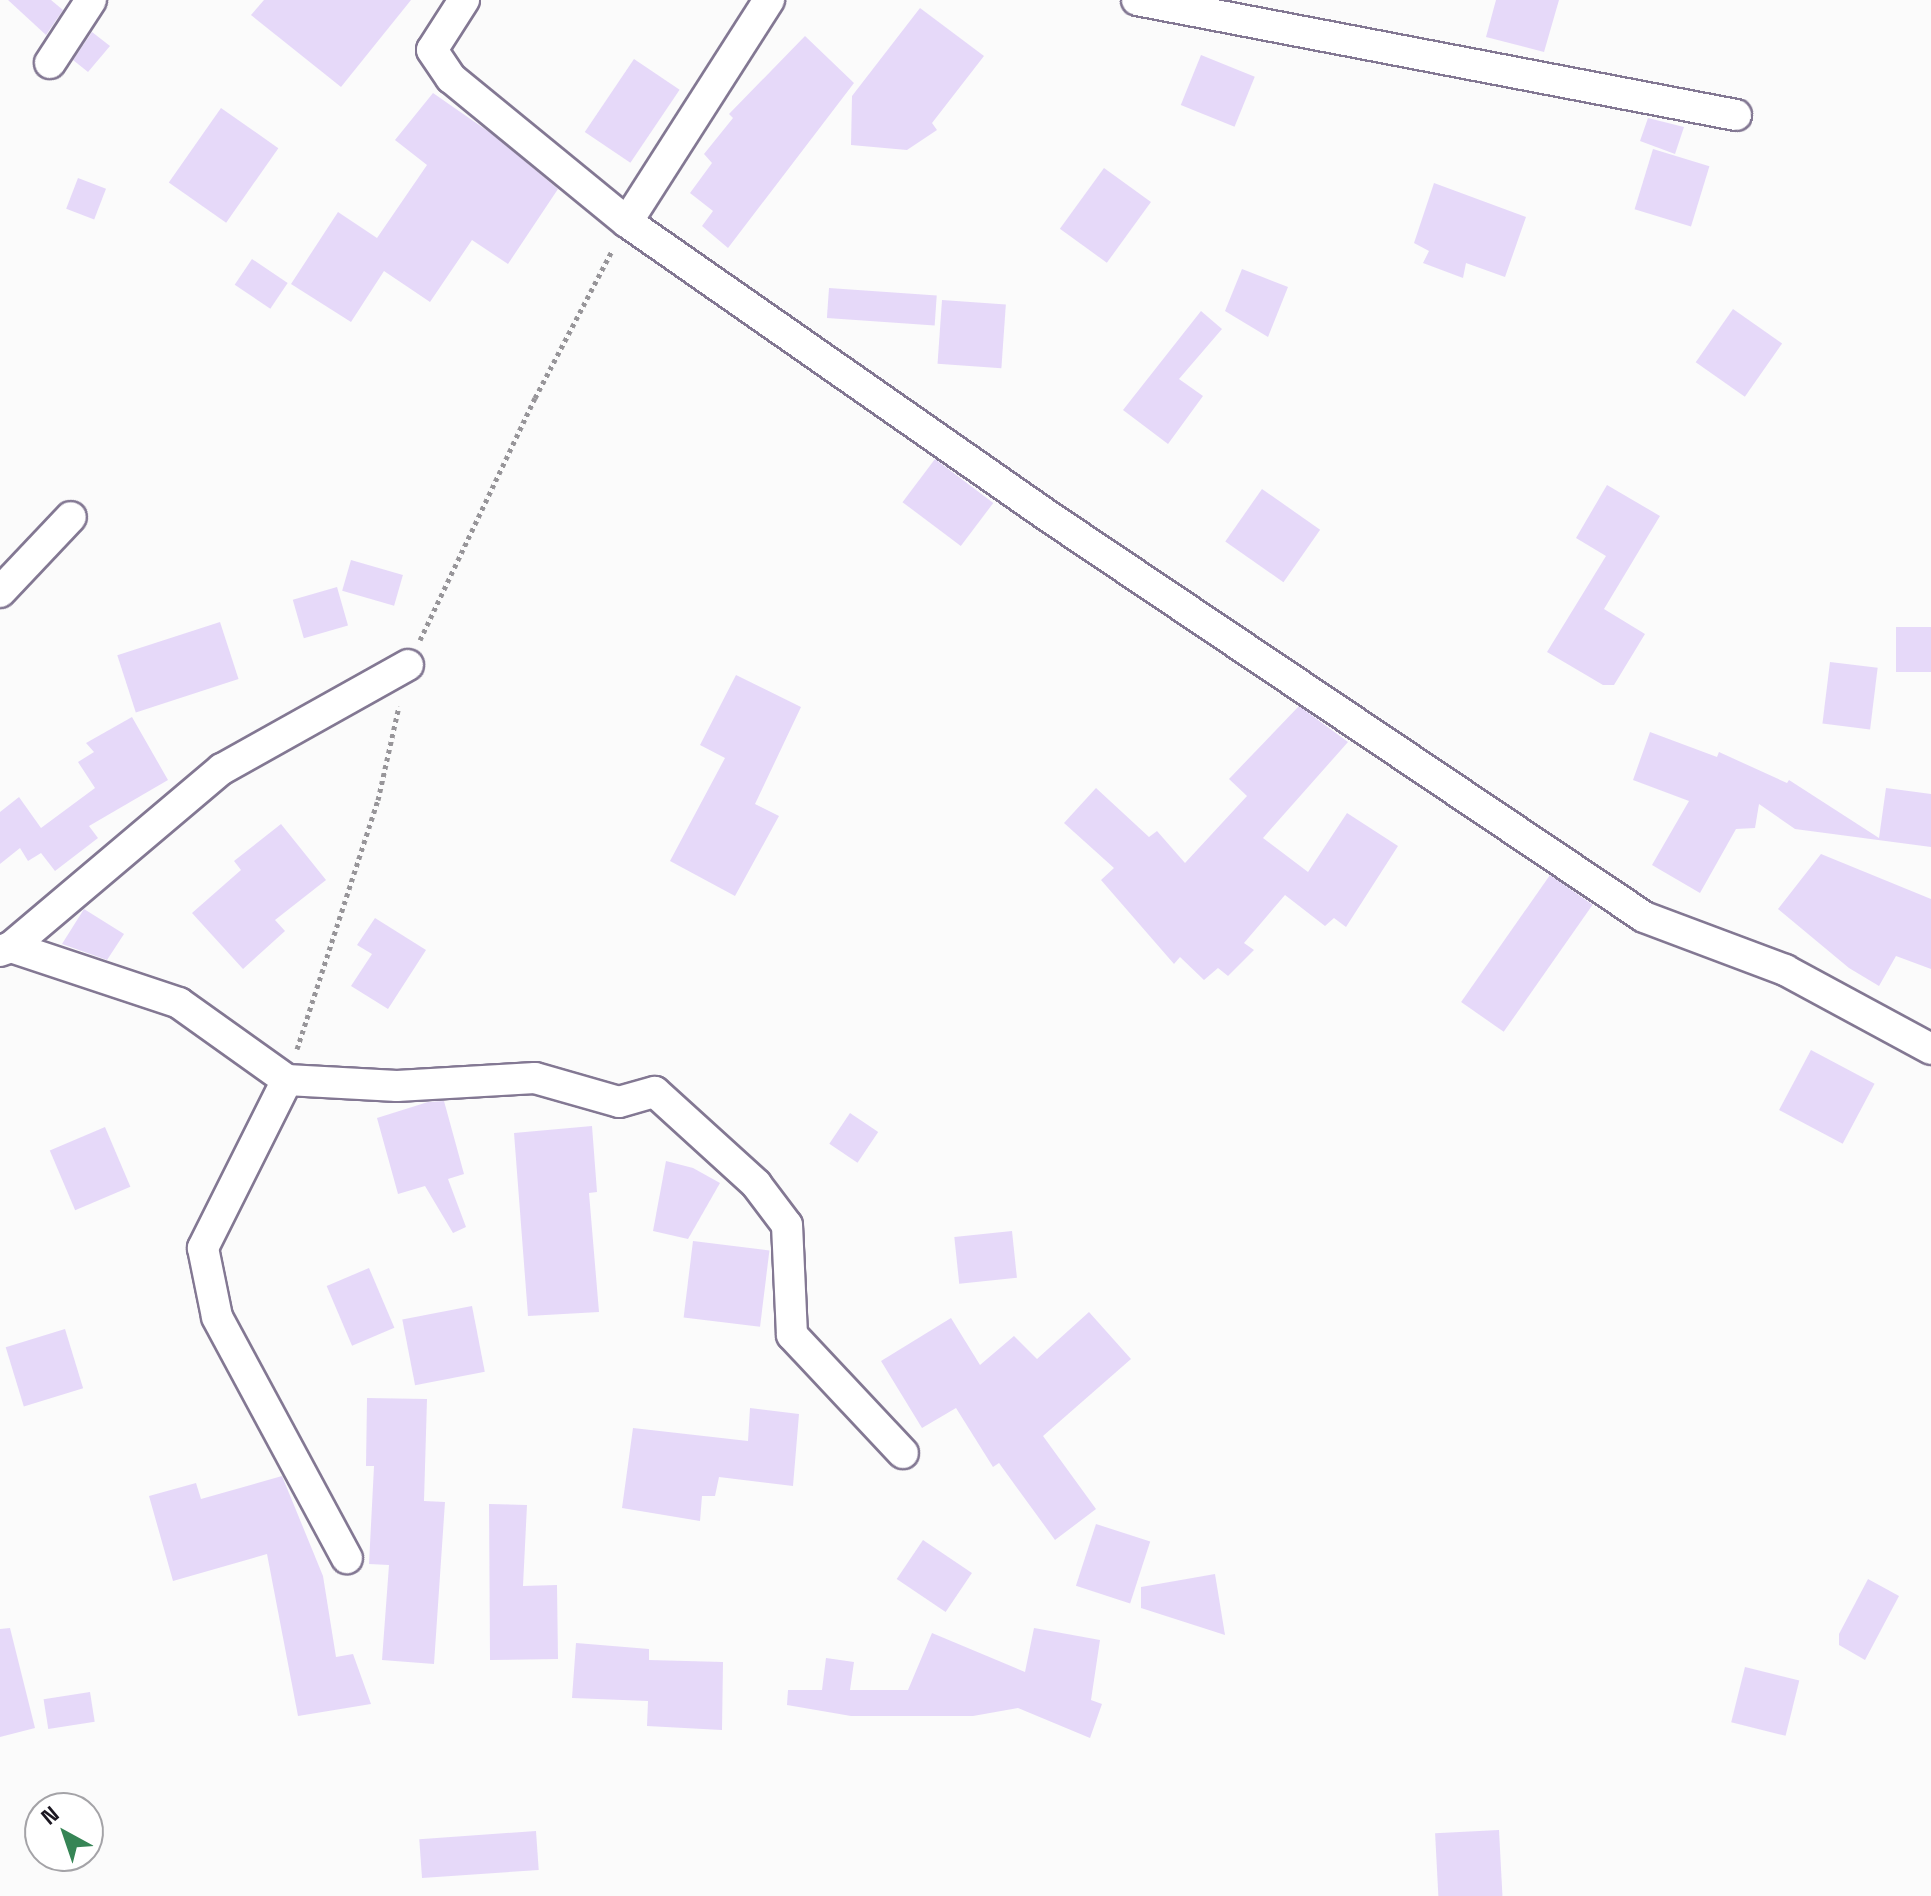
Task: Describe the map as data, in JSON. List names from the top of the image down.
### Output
{
  "north": "top left"
}
